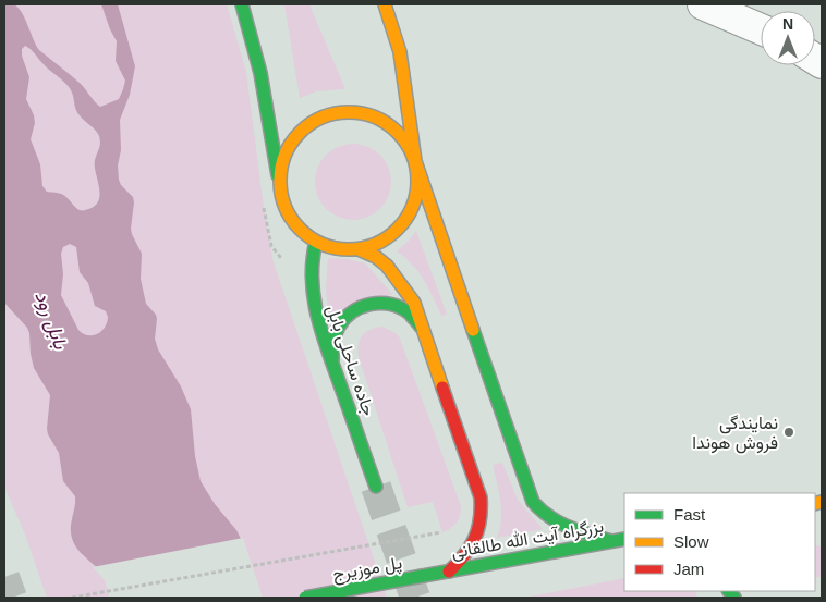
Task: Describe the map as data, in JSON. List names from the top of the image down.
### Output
{
  "streets": {
    "main road": ["جاده ساحلی بابل", "بزرگراه آیت الله طالقانی", "پل موزیرج"]
  },
  "crossings": [
    ["بزرگراه آیت الله طالقانی", "پل موزیرج"]
  ],
  "water": ["بابل رود"],
  "places": ["نمایندگی فروش هوندا"],
  "legend": ["Fast", "Slow", "Jam"],
  "north": "top"
}
